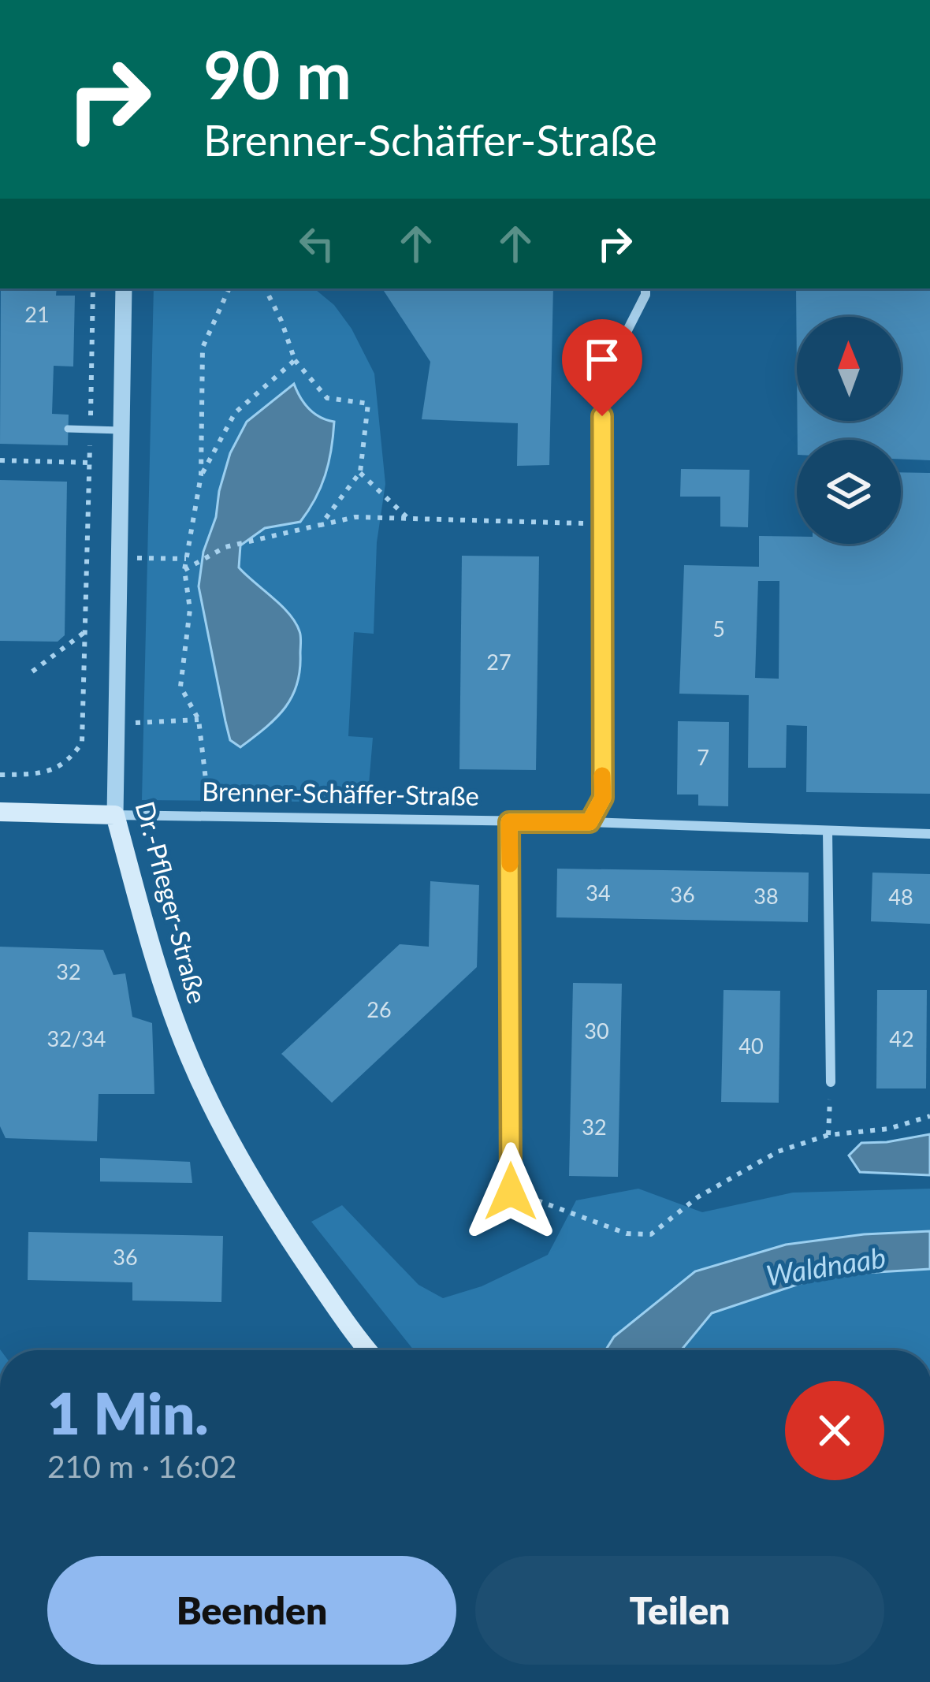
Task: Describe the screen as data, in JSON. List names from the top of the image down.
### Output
{
  "streets": {
    "main road": ["Brenner-Schäffer-Straße", "Dr.-Pfleger-Straße"]
  },
  "crossings": [
    ["Brenner-Schäffer-Straße", "Dr.-Pfleger-Straße"]
  ],
  "water": ["Waldnaab"],
  "house_numbers": [
    "21",
    "5",
    "27",
    "7",
    "34",
    "36",
    "38",
    "48",
    "32",
    "26",
    "30",
    "32/34",
    "42",
    "40",
    "32",
    "36"
  ],
  "north": "top",
  "page": {
    "turn": ["90 m", "Brenner-Schäffer-Straße"],
    "heading": ["1 Min.", "210 m · 16:02"],
    "buttons": ["Beenden", "Teilen"]
  }
}
